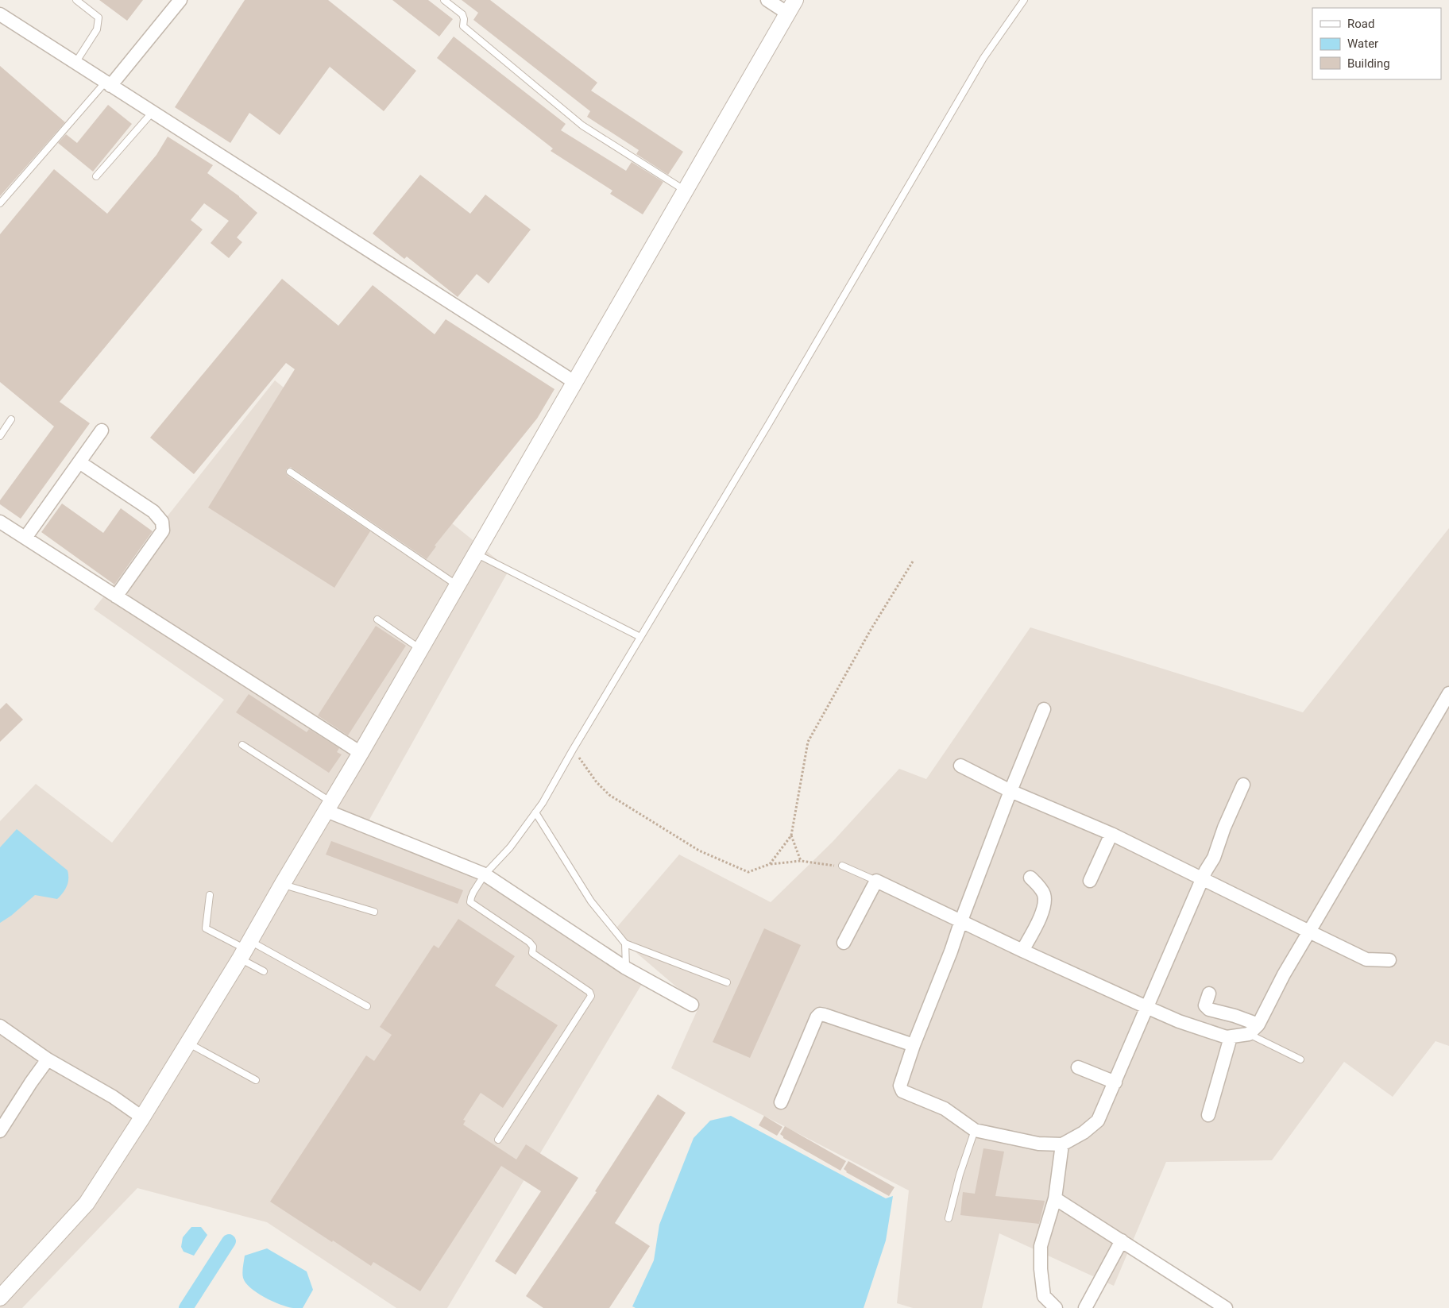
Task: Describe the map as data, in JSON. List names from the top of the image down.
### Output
{
  "legend": ["Road", "Water", "Building"]
}
